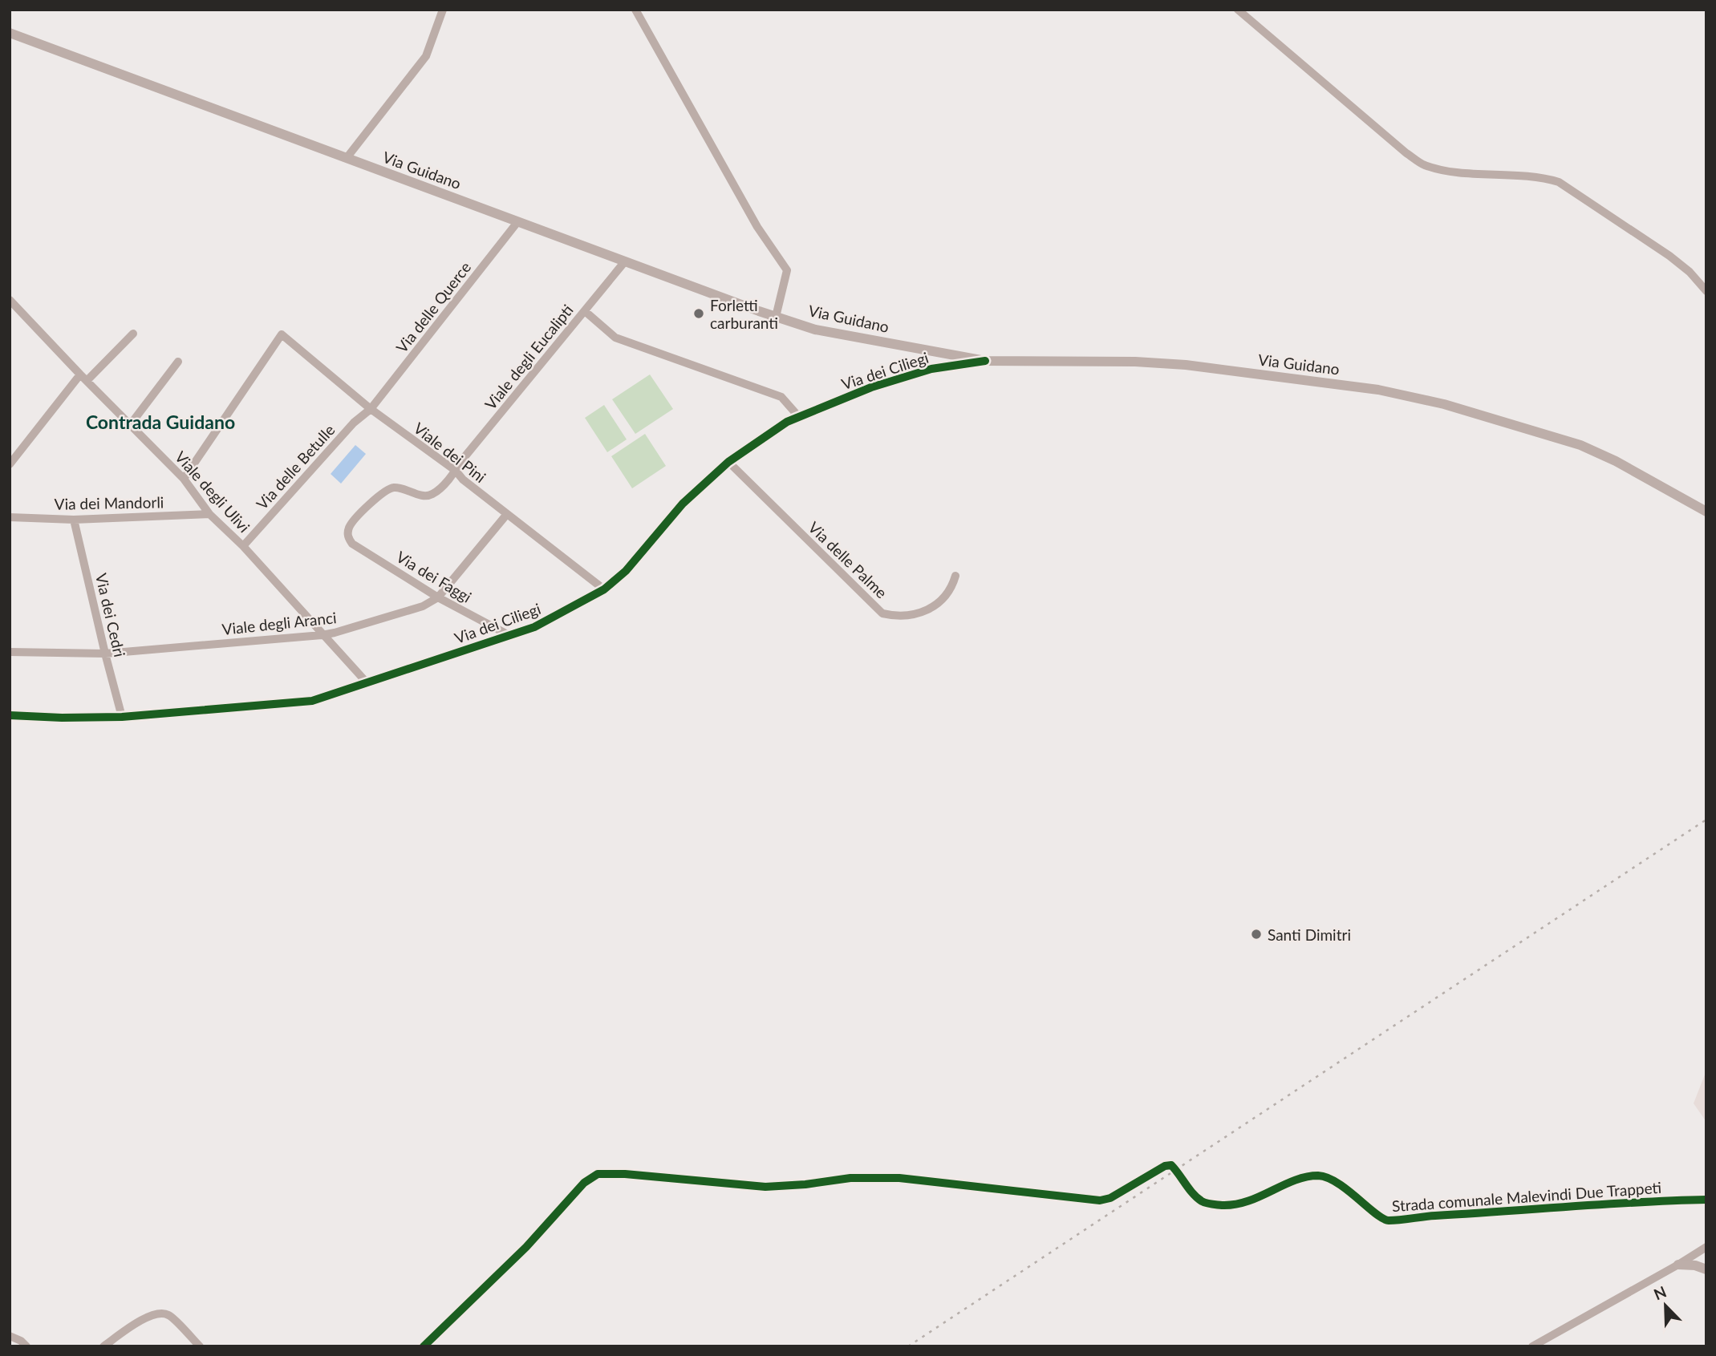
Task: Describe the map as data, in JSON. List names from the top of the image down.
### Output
{
  "streets": {
    "main road": ["Via Guidano"],
    "street": [
      "Via delle Querce",
      "Viale degli Eucalipti",
      "Via dei Ciliegi",
      "Viale dei Pini",
      "Via delle Betulle",
      "Viale degli Ulivi",
      "Via dei Mandorli",
      "Via delle Palme",
      "Via dei Faggi",
      "Via dei Cedri",
      "Viale degli Aranci",
      "Strada comunale Malevindi Due Trappeti"
    ]
  },
  "crossings": [
    ["Via Guidano", "Via delle Querce"],
    ["Via Guidano", "Viale degli Eucalipti"],
    ["Via Guidano", "Via dei Ciliegi"],
    ["Via delle Querce", "Viale dei Pini"],
    ["Via delle Querce", "Via delle Betulle"],
    ["Viale degli Eucalipti", "Viale dei Pini"],
    ["Viale degli Eucalipti", "Via dei Faggi"],
    ["Via dei Ciliegi", "Viale dei Pini"],
    ["Via dei Ciliegi", "Viale degli Ulivi"],
    ["Via dei Ciliegi", "Via delle Palme"],
    ["Via dei Ciliegi", "Via dei Faggi"],
    ["Via dei Ciliegi", "Via dei Cedri"],
    ["Viale dei Pini", "Via delle Betulle"],
    ["Viale dei Pini", "Viale degli Ulivi"],
    ["Viale dei Pini", "Viale degli Aranci"],
    ["Via delle Betulle", "Viale degli Ulivi"],
    ["Viale degli Ulivi", "Via dei Mandorli"],
    ["Viale degli Ulivi", "Viale degli Aranci"],
    ["Via dei Mandorli", "Via dei Cedri"],
    ["Via dei Faggi", "Viale degli Aranci"],
    ["Via dei Cedri", "Viale degli Aranci"]
  ],
  "districts": ["Contrada Guidano"],
  "places": ["Forletti carburanti", "Santi Dimitri"],
  "north": "top left"
}
